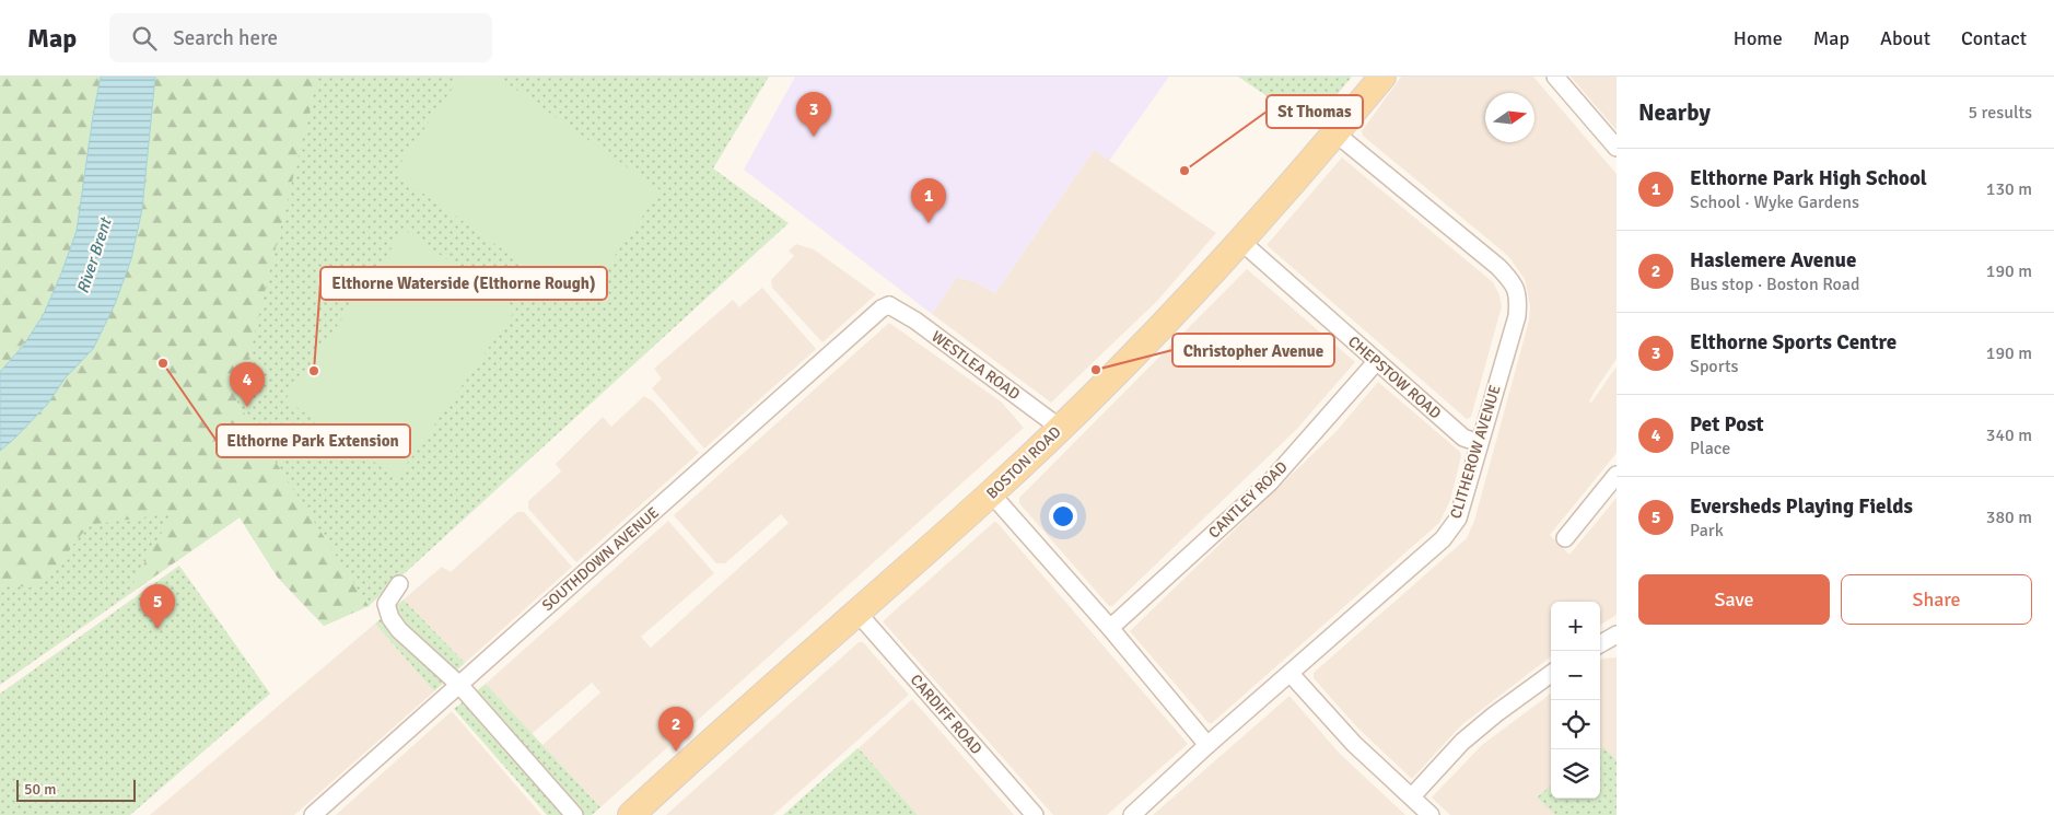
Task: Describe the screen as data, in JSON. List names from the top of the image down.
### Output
{
  "streets": {
    "main road": ["BOSTON ROAD"],
    "street": [
      "WESTLEA ROAD",
      "CHEPSTOW ROAD",
      "CLITHEROW AVENUE",
      "CANTLEY ROAD",
      "SOUTHDOWN AVENUE",
      "CARDIFF ROAD"
    ]
  },
  "crossings": [
    ["WESTLEA ROAD", "BOSTON ROAD"],
    ["WESTLEA ROAD", "SOUTHDOWN AVENUE"],
    ["CHEPSTOW ROAD", "CLITHEROW AVENUE"],
    ["CHEPSTOW ROAD", "BOSTON ROAD"],
    ["CHEPSTOW ROAD", "CANTLEY ROAD"],
    ["CLITHEROW AVENUE", "BOSTON ROAD"],
    ["BOSTON ROAD", "CARDIFF ROAD"]
  ],
  "water": ["River Brent"],
  "places": [
    "St Thomas",
    "Elthorne Park Extension",
    "Christopher Avenue",
    "Elthorne Waterside (Elthorne Rough)"
  ],
  "scale_bar": "50 m",
  "north": "right",
  "page": {
    "header": "Map",
    "search": "Search here",
    "nav": [
      "Home",
      "Map",
      "About",
      "Contact"
    ],
    "heading": ["Nearby", "5 results"],
    "pins": [
      "3",
      "1",
      "4",
      "5",
      "2"
    ],
    "list": [
      {
        "mark": "1",
        "name": "Elthorne Park High School",
        "note": "School · Wyke Gardens",
        "value": "130 m"
      },
      {
        "mark": "2",
        "name": "Haslemere Avenue",
        "note": "Bus stop · Boston Road",
        "value": "190 m"
      },
      {
        "mark": "3",
        "name": "Elthorne Sports Centre",
        "note": "Sports",
        "value": "190 m"
      },
      {
        "mark": "4",
        "name": "Pet Post",
        "note": "Place",
        "value": "340 m"
      },
      {
        "mark": "5",
        "name": "Eversheds Playing Fields",
        "note": "Park",
        "value": "380 m"
      }
    ],
    "buttons": ["Save", "Share"],
    "map_buttons": ["+", "−"],
    "scale": "50 m"
  }
}
